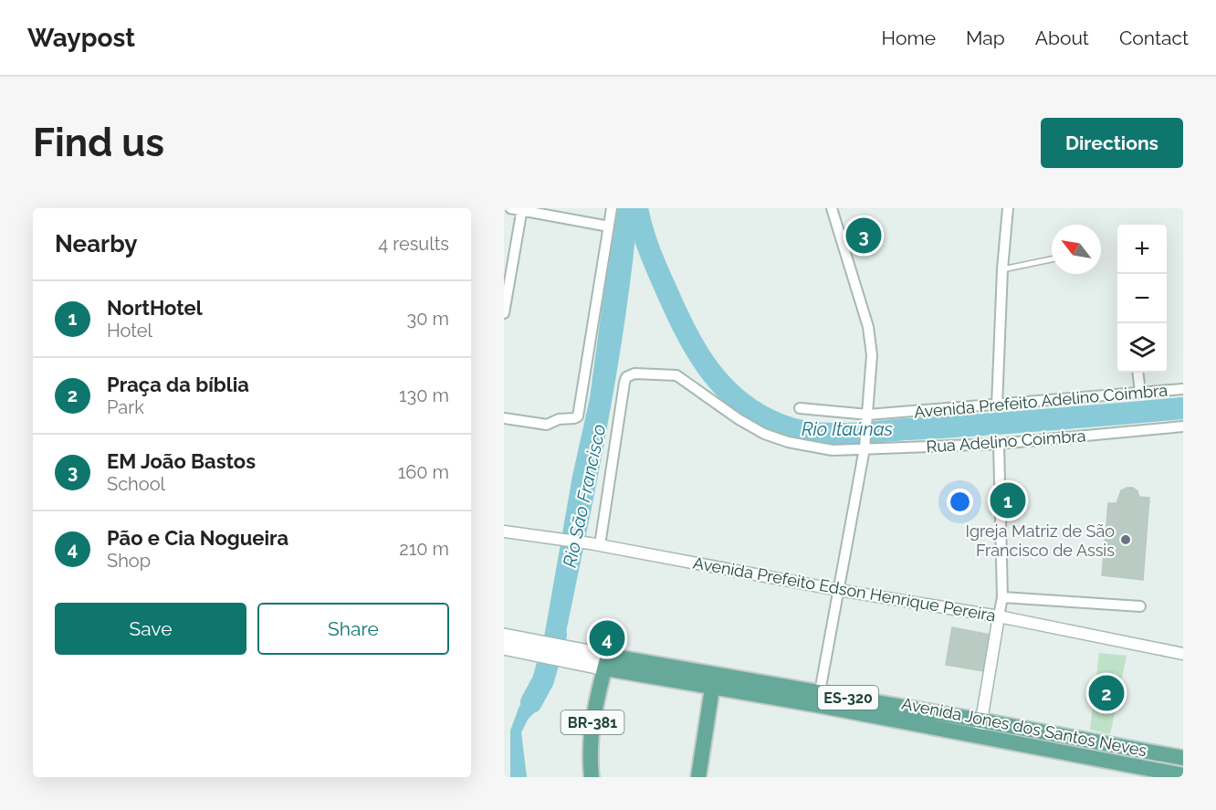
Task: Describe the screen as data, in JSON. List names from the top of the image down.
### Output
{
  "streets": {
    "main road": ["ES-320", "BR-381", "Avenida Jones dos Santos Neves"],
    "street": ["Avenida Prefeito Adelino Coimbra", "Rua Adelino Coimbra", "Avenida Prefeito Edson Henrique Pereira"]
  },
  "crossings": [
    ["Rua Adelino Coimbra", "Avenida Prefeito Edson Henrique Pereira"],
    ["BR-381", "Avenida Jones dos Santos Neves"]
  ],
  "water": ["Rio Itaúnas", "Rio São Francisco"],
  "places": ["Igreja Matriz de São Francisco de Assis"],
  "north": "top left",
  "page": {
    "header": "Waypost",
    "nav": [
      "Home",
      "Map",
      "About",
      "Contact"
    ],
    "buttons": [
      "Directions",
      ["Save", "Share"]
    ],
    "title": "Find us",
    "heading": ["Nearby", "4 results"],
    "pins": [
      "3",
      "1",
      "4",
      "2"
    ],
    "map_buttons": ["+", "−"],
    "list": [
      {
        "mark": "1",
        "name": "NortHotel",
        "note": "Hotel",
        "value": "30 m"
      },
      {
        "mark": "2",
        "name": "Praça da bíblia",
        "note": "Park",
        "value": "130 m"
      },
      {
        "mark": "3",
        "name": "EM João Bastos",
        "note": "School",
        "value": "160 m"
      },
      {
        "mark": "4",
        "name": "Pão e Cia Nogueira",
        "note": "Shop",
        "value": "210 m"
      }
    ]
  }
}
